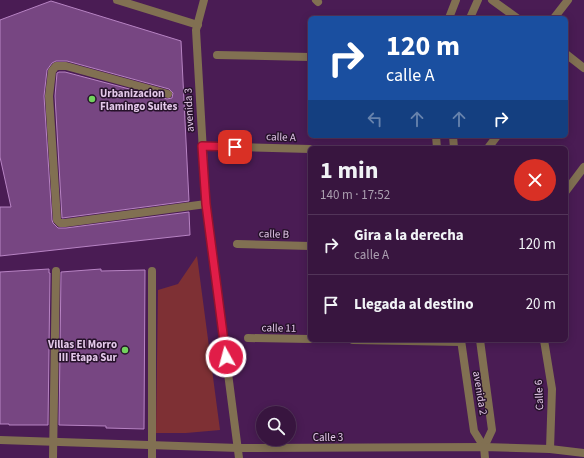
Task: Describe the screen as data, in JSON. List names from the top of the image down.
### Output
{
  "streets": {
    "street": [
      "avenida 3",
      "calle A",
      "calle B",
      "calle 11",
      "avenida 2",
      "Calle 6",
      "Calle 3"
    ]
  },
  "crossings": [
    ["avenida 3", "calle A"],
    ["avenida 3", "Calle 3"],
    ["avenida 2", "Calle 3"],
    ["Calle 6", "Calle 3"]
  ],
  "places": ["Urbanizacion Flamingo Suites", "Villas El Morro III Etapa Sur"],
  "page": {
    "turn": ["120 m", "calle A"],
    "heading": ["1 min", "140 m · 17:52"],
    "list": [
      {
        "name": "Gira a la derecha",
        "note": "calle A",
        "value": "120 m"
      },
      {
        "name": "Llegada al destino",
        "value": "20 m"
      }
    ]
  }
}
